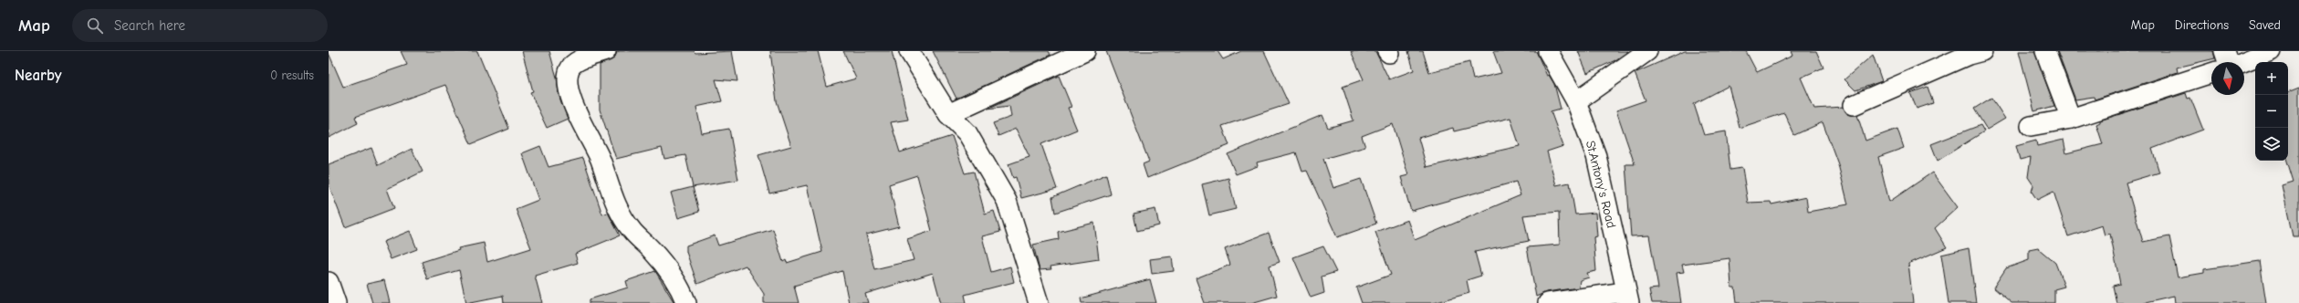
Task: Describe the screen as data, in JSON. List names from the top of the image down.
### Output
{
  "streets": {
    "street": ["St.Antony's Road"]
  },
  "north": "bottom",
  "page": {
    "header": "Map",
    "search": "Search here",
    "nav": ["Map", "Directions", "Saved"],
    "heading": ["Nearby", "0 results"],
    "map_buttons": ["+", "−"]
  }
}
